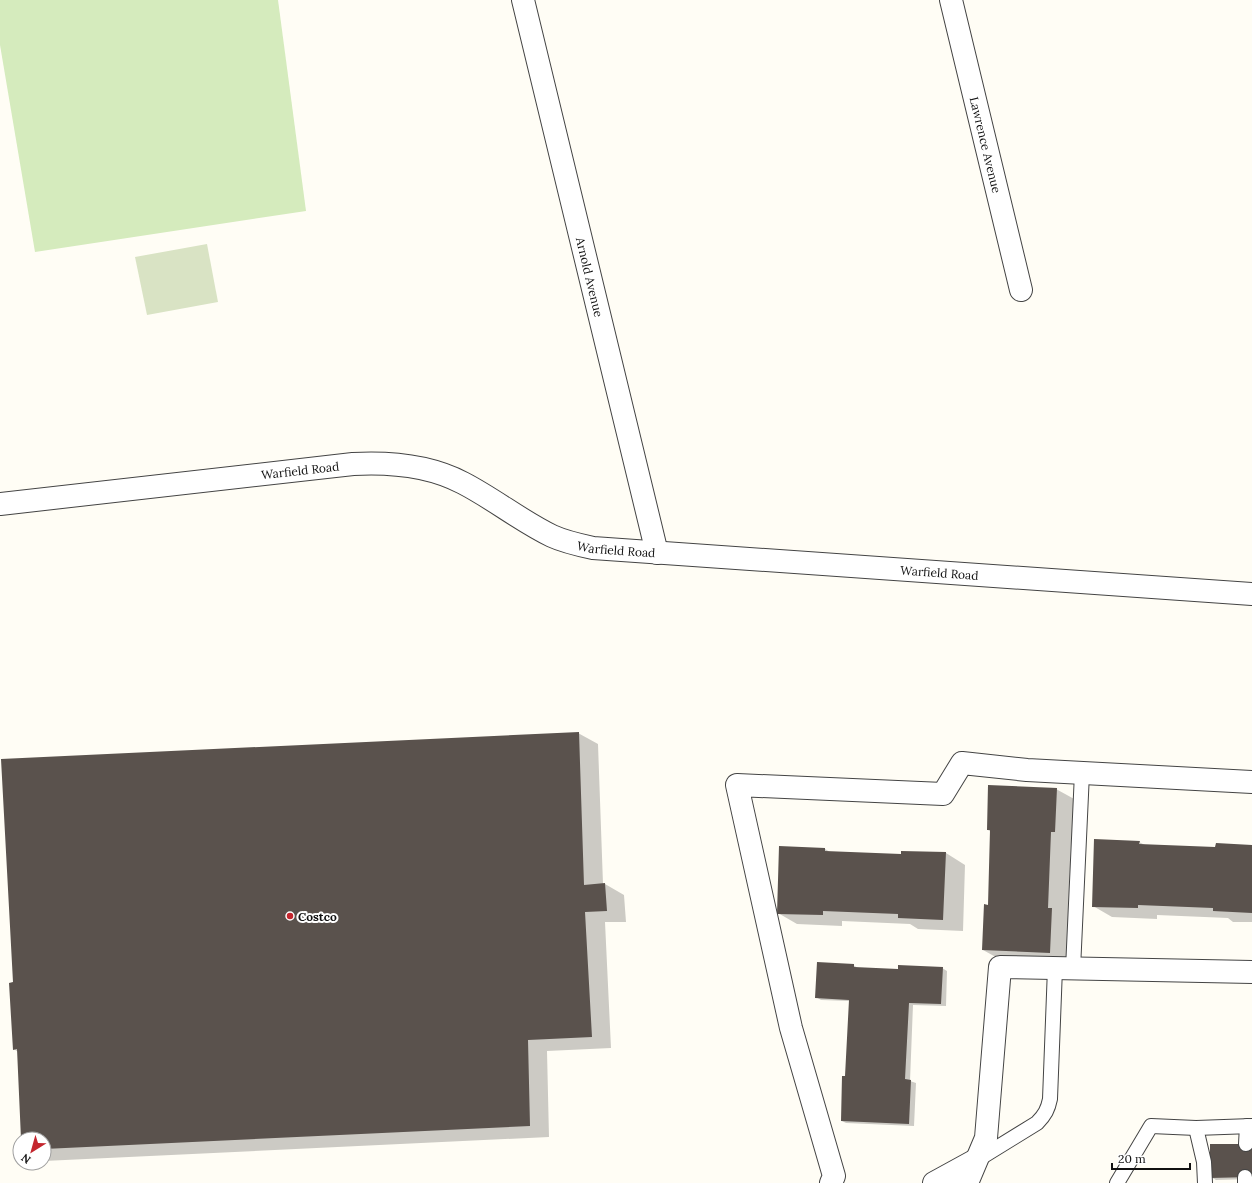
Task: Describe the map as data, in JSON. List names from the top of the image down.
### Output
{
  "streets": {
    "street": ["Lawrence Avenue", "Arnold Avenue", "Warfield Road"]
  },
  "crossings": [
    ["Arnold Avenue", "Warfield Road"]
  ],
  "places": ["Costco"],
  "scale_bar": "20 m",
  "north": "bottom left"
}
